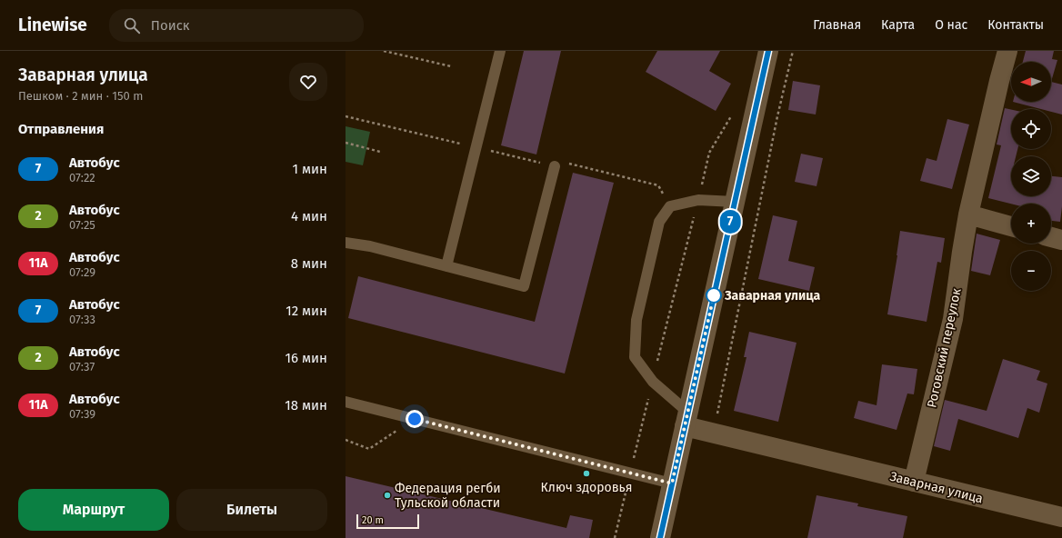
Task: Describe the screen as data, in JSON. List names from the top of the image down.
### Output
{
  "streets": {
    "street": ["Роговский переулок", "Заварная улица"]
  },
  "crossings": [
    ["Роговский переулок", "Заварная улица"]
  ],
  "places": ["Заварная улица", "Ключ здоровья", "Федерация регби Тульской области"],
  "lines": ["bus line 7"],
  "scale_bar": "20 m",
  "north": "left",
  "page": {
    "header": "Linewise",
    "search": "Поиск",
    "nav": [
      "Главная",
      "Карта",
      "О нас",
      "Контакты"
    ],
    "heading": [
      ["Заварная улица", "Пешком · 2 мин · 150 m"],
      "Отправления"
    ],
    "on_map": "7",
    "map_buttons": ["+", "−"],
    "list": [
      {
        "mark": "7",
        "name": "Автобус",
        "note": "07:22",
        "value": "1 мин"
      },
      {
        "mark": "2",
        "name": "Автобус",
        "note": "07:25",
        "value": "4 мин"
      },
      {
        "mark": "11А",
        "name": "Автобус",
        "note": "07:29",
        "value": "8 мин"
      },
      {
        "mark": "7",
        "name": "Автобус",
        "note": "07:33",
        "value": "12 мин"
      },
      {
        "mark": "2",
        "name": "Автобус",
        "note": "07:37",
        "value": "16 мин"
      },
      {
        "mark": "11А",
        "name": "Автобус",
        "note": "07:39",
        "value": "18 мин"
      }
    ],
    "buttons": ["Маршрут", "Билеты"],
    "scale": "20 m"
  }
}
